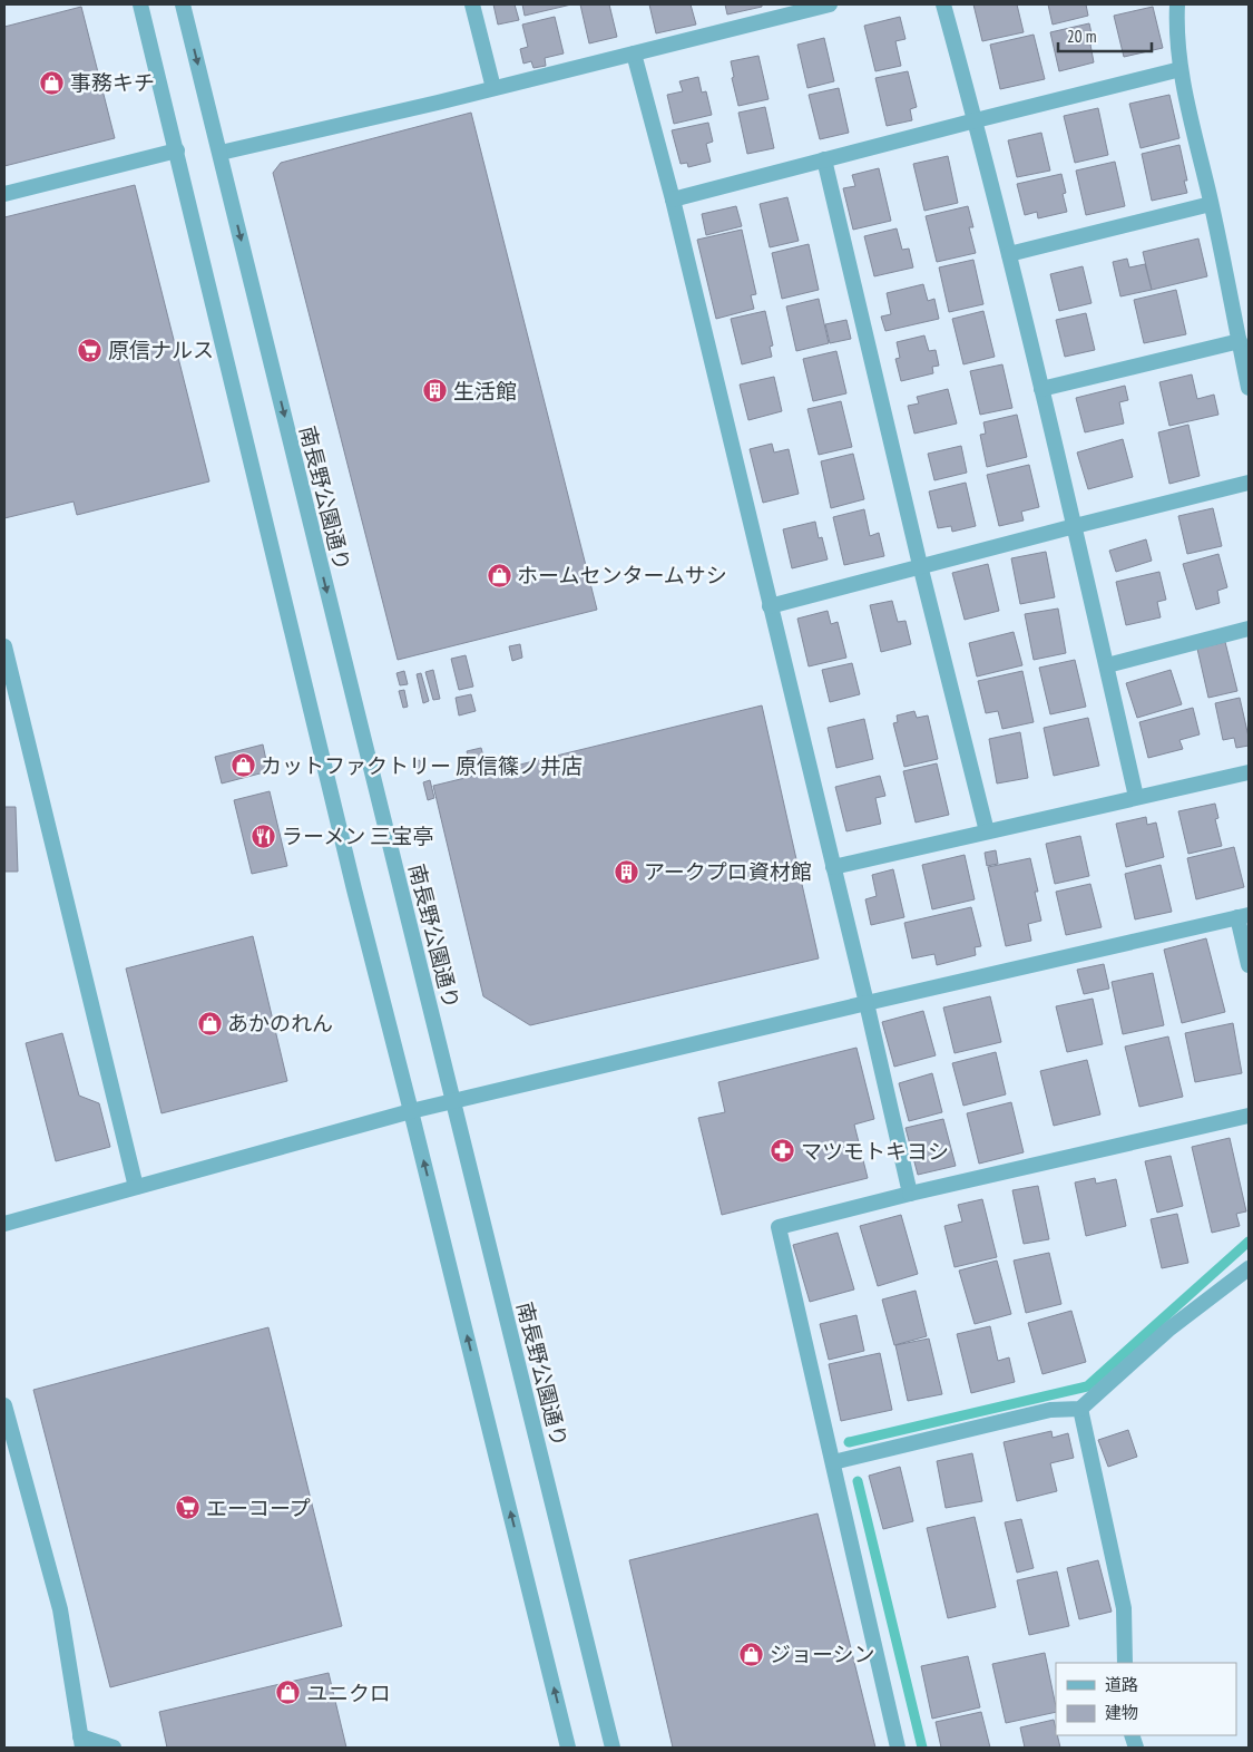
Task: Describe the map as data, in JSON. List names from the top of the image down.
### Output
{
  "streets": {
    "street": ["南長野公園通り"]
  },
  "places": {
    "shop": [
      "事務キチ",
      "ホームセンタームサシ",
      "カットファクトリー 原信篠ノ井店",
      "あかのれん",
      "ジョーシン",
      "ユニクロ"
    ],
    "supermarket": ["原信ナルス", "エーコープ"],
    "building": ["生活館", "アークプロ資材館"],
    "restaurant": ["ラーメン 三宝亭"],
    "pharmacy": ["マツモトキヨシ"]
  },
  "legend": ["道路", "建物"],
  "scale_bar": "20 m"
}
